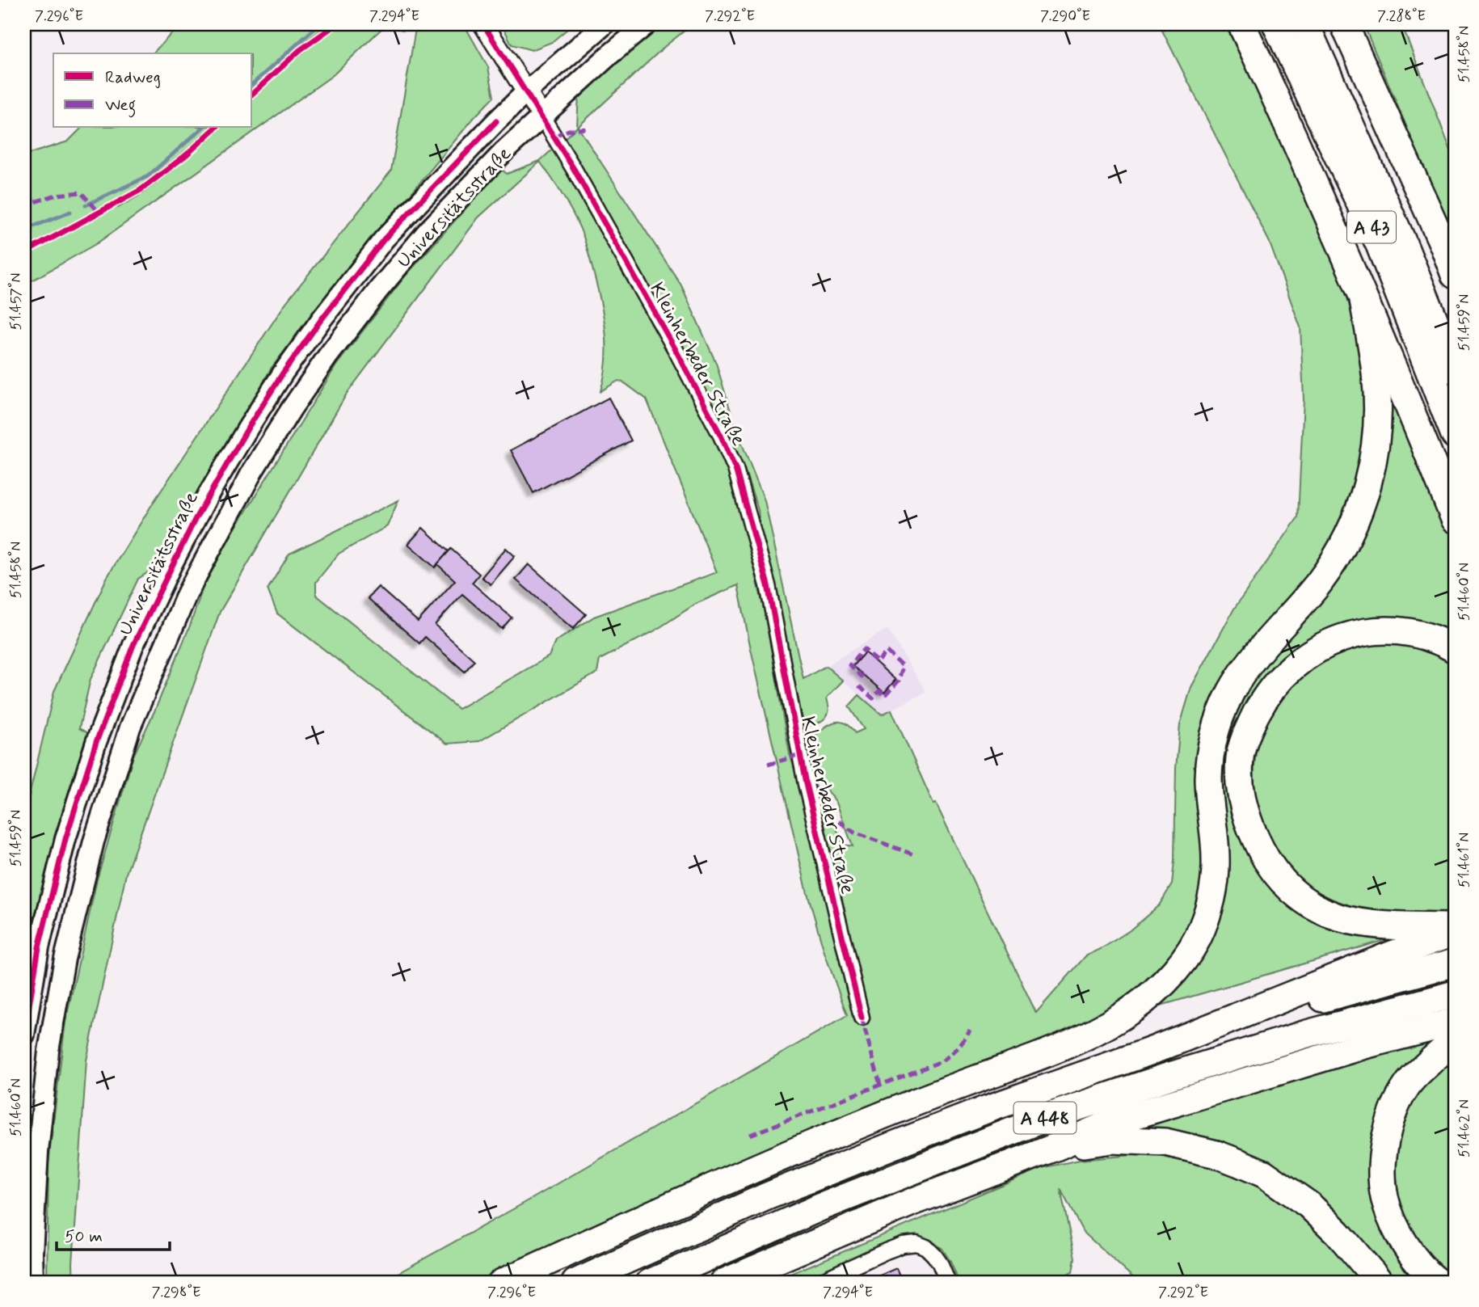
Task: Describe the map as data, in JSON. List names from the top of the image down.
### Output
{
  "streets": {
    "highway": ["A 43", "A 448"],
    "main road": ["Universitätsstraße"],
    "street": ["Kleinherbeder Straße"]
  },
  "crossings": [
    ["Universitätsstraße", "Kleinherbeder Straße"]
  ],
  "legend": ["Radweg", "Weg"],
  "scale_bar": "50 m",
  "coordinates": [
    "7.296°E",
    "7.294°E",
    "7.292°E",
    "7.290°E",
    "7.288°E",
    "51.458°N",
    "51.457°N",
    "51.459°N",
    "51.460°N",
    "51.461°N",
    "51.462°N",
    "7.298°E"
  ]
}
